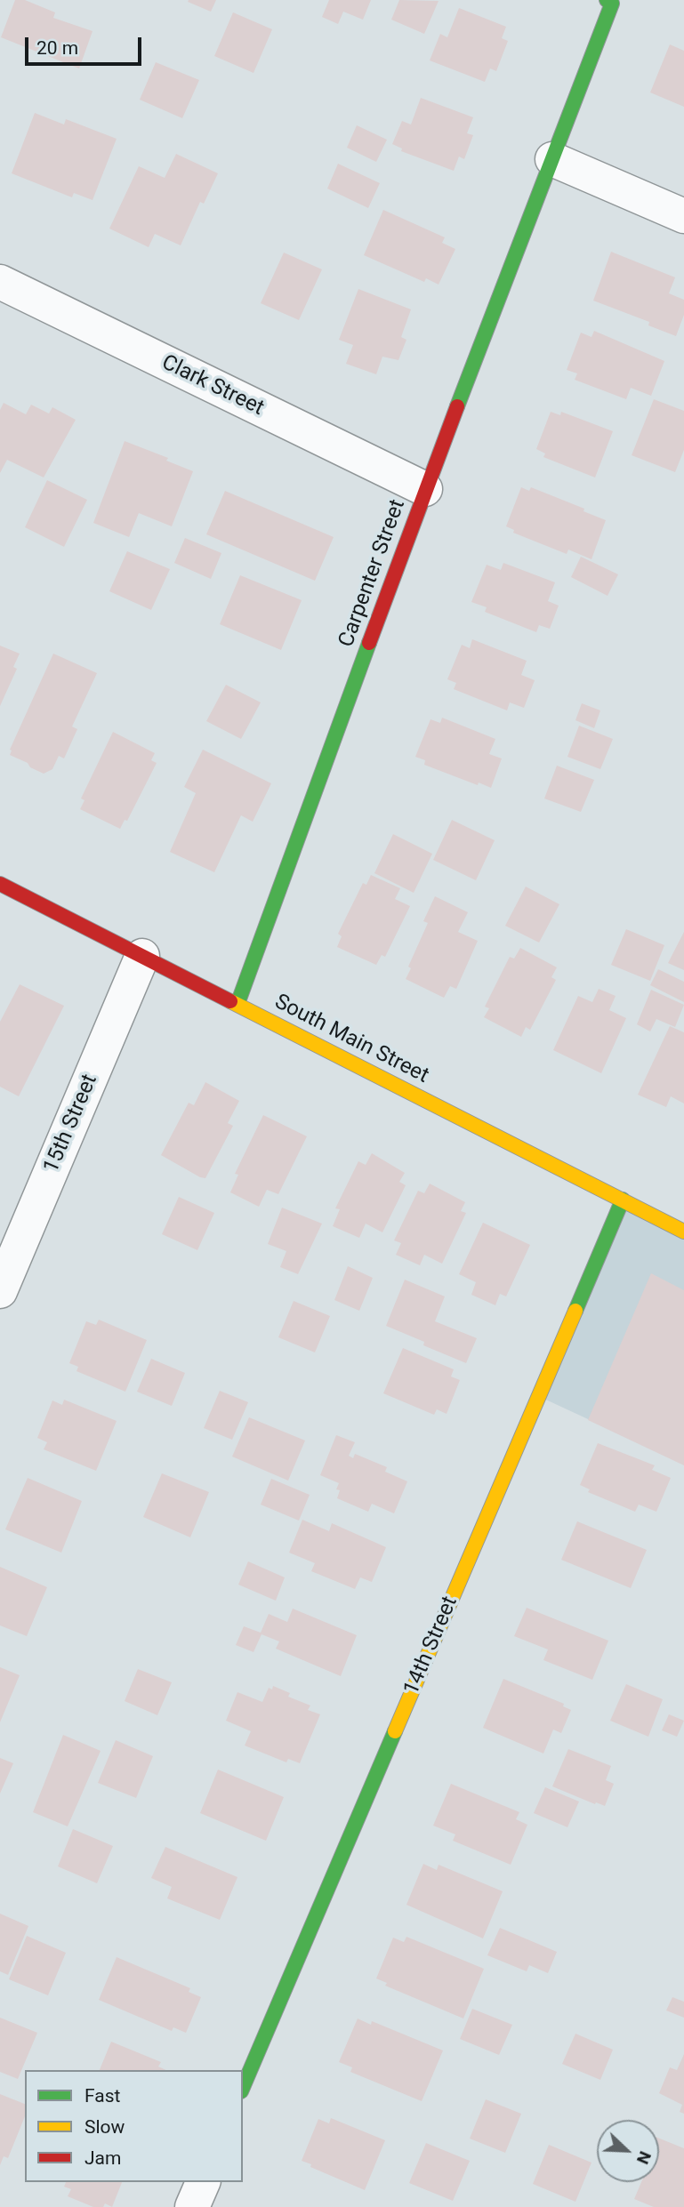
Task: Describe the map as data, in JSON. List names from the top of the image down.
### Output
{
  "streets": {
    "street": [
      "Clark Street",
      "Carpenter Street",
      "South Main Street",
      "15th Street",
      "14th Street"
    ]
  },
  "crossings": [
    ["Clark Street", "Carpenter Street"],
    ["Carpenter Street", "South Main Street"],
    ["South Main Street", "15th Street"],
    ["South Main Street", "14th Street"]
  ],
  "legend": ["Fast", "Slow", "Jam"],
  "scale_bar": "20 m",
  "north": "bottom right"
}
